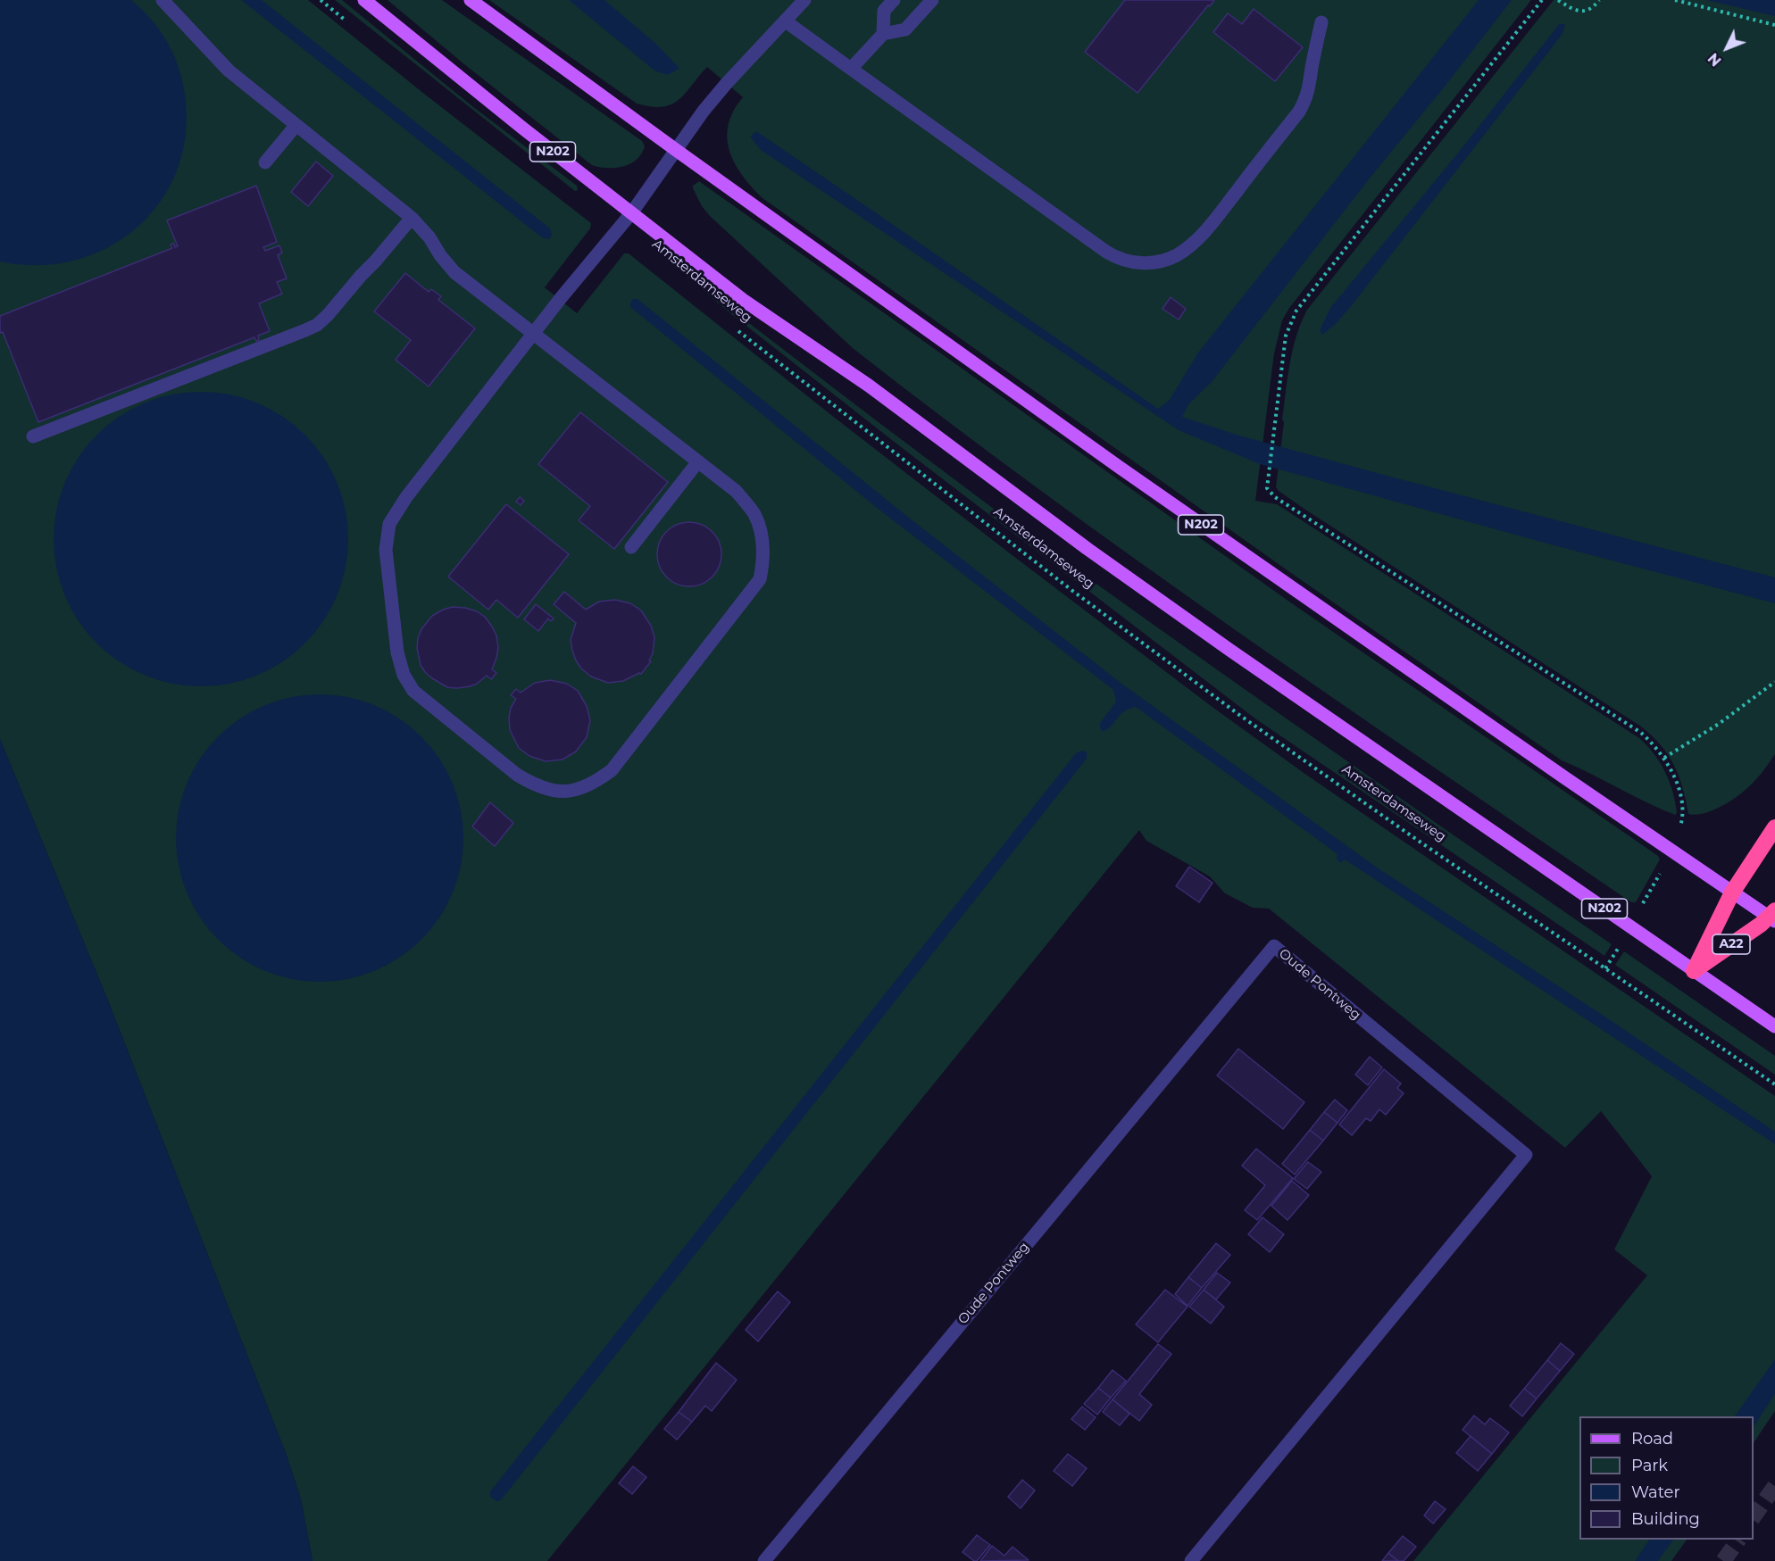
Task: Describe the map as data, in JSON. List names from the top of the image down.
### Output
{
  "streets": {
    "highway": ["A22"],
    "main road": ["N202", "Amsterdamseweg"],
    "street": ["Oude Pontweg"]
  },
  "crossings": [
    ["N202", "A22"],
    ["Amsterdamseweg", "A22"]
  ],
  "legend": [
    "Road",
    "Park",
    "Water",
    "Building"
  ],
  "north": "bottom left"
}
